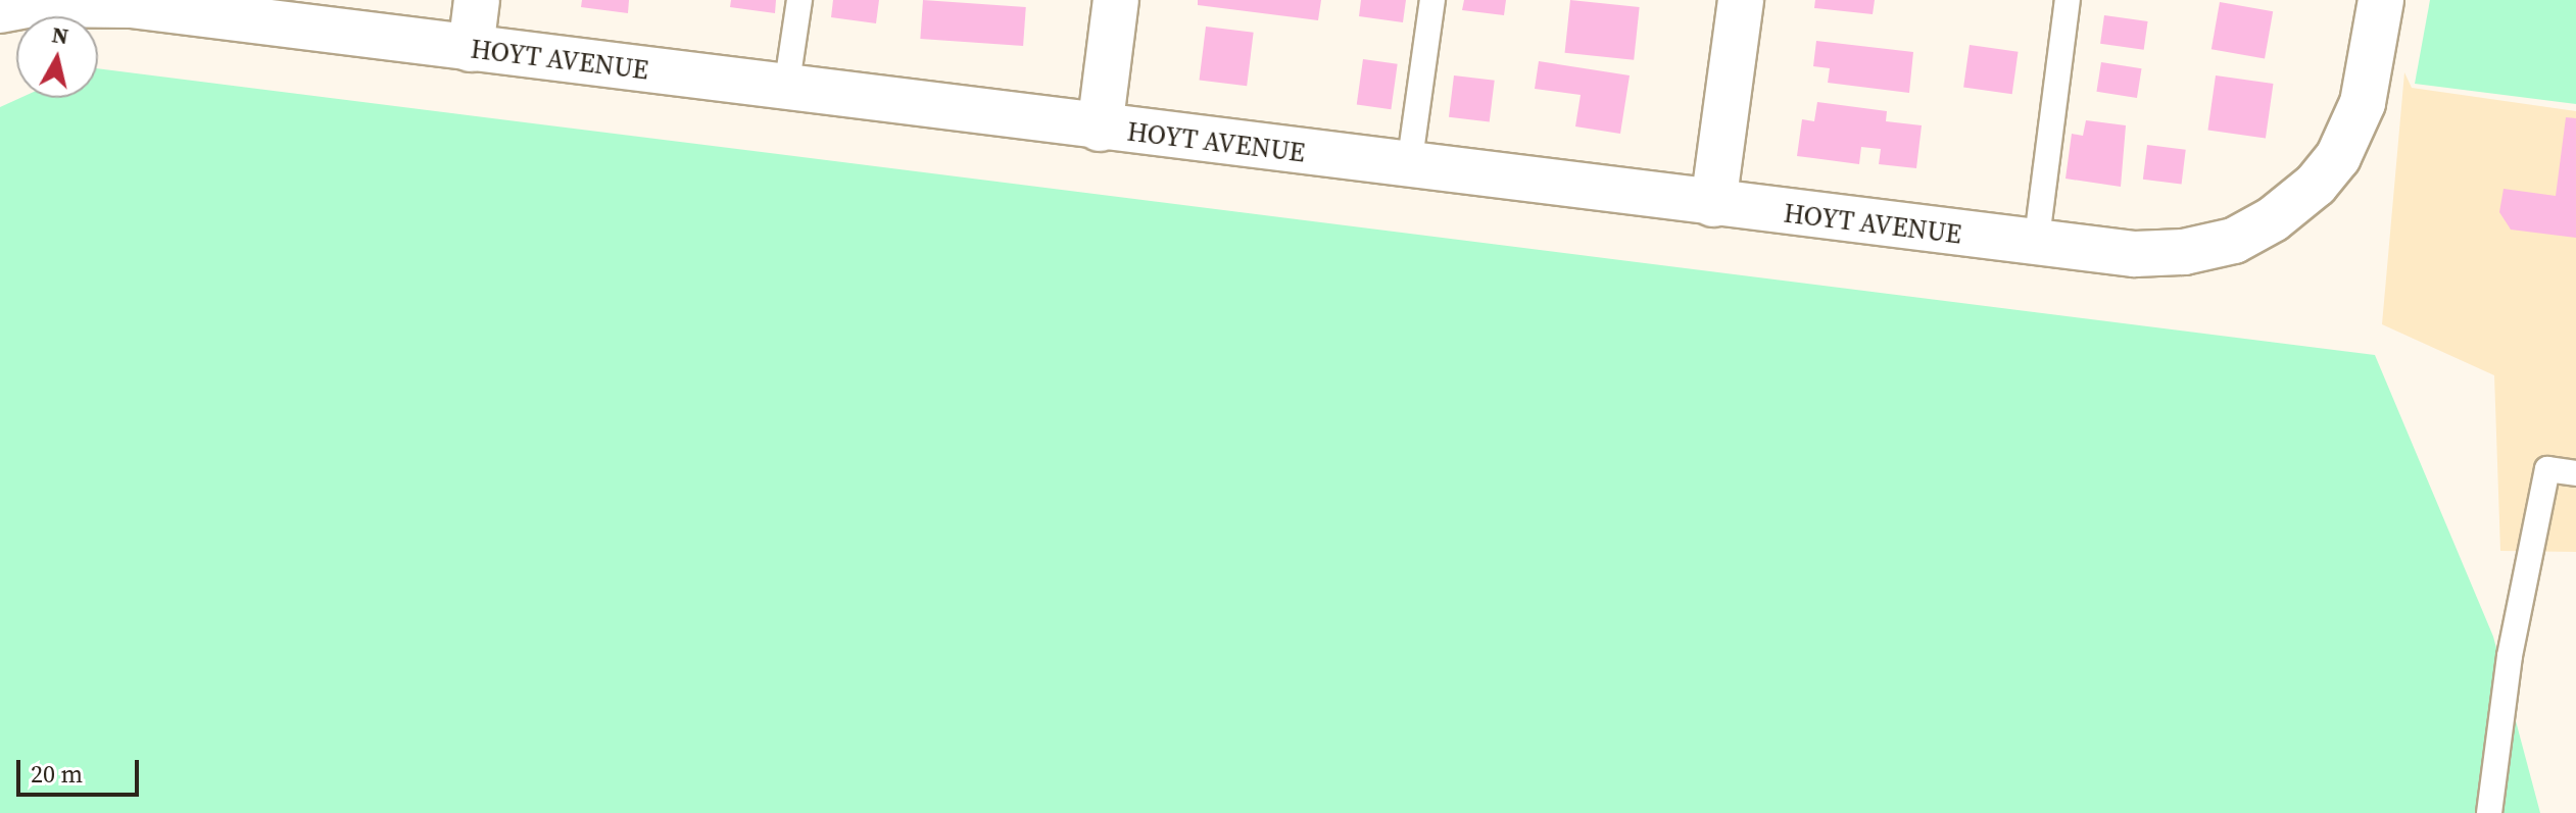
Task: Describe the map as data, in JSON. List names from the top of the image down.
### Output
{
  "streets": {
    "main road": ["HOYT AVENUE"]
  },
  "scale_bar": "20 m",
  "north": "top"
}
